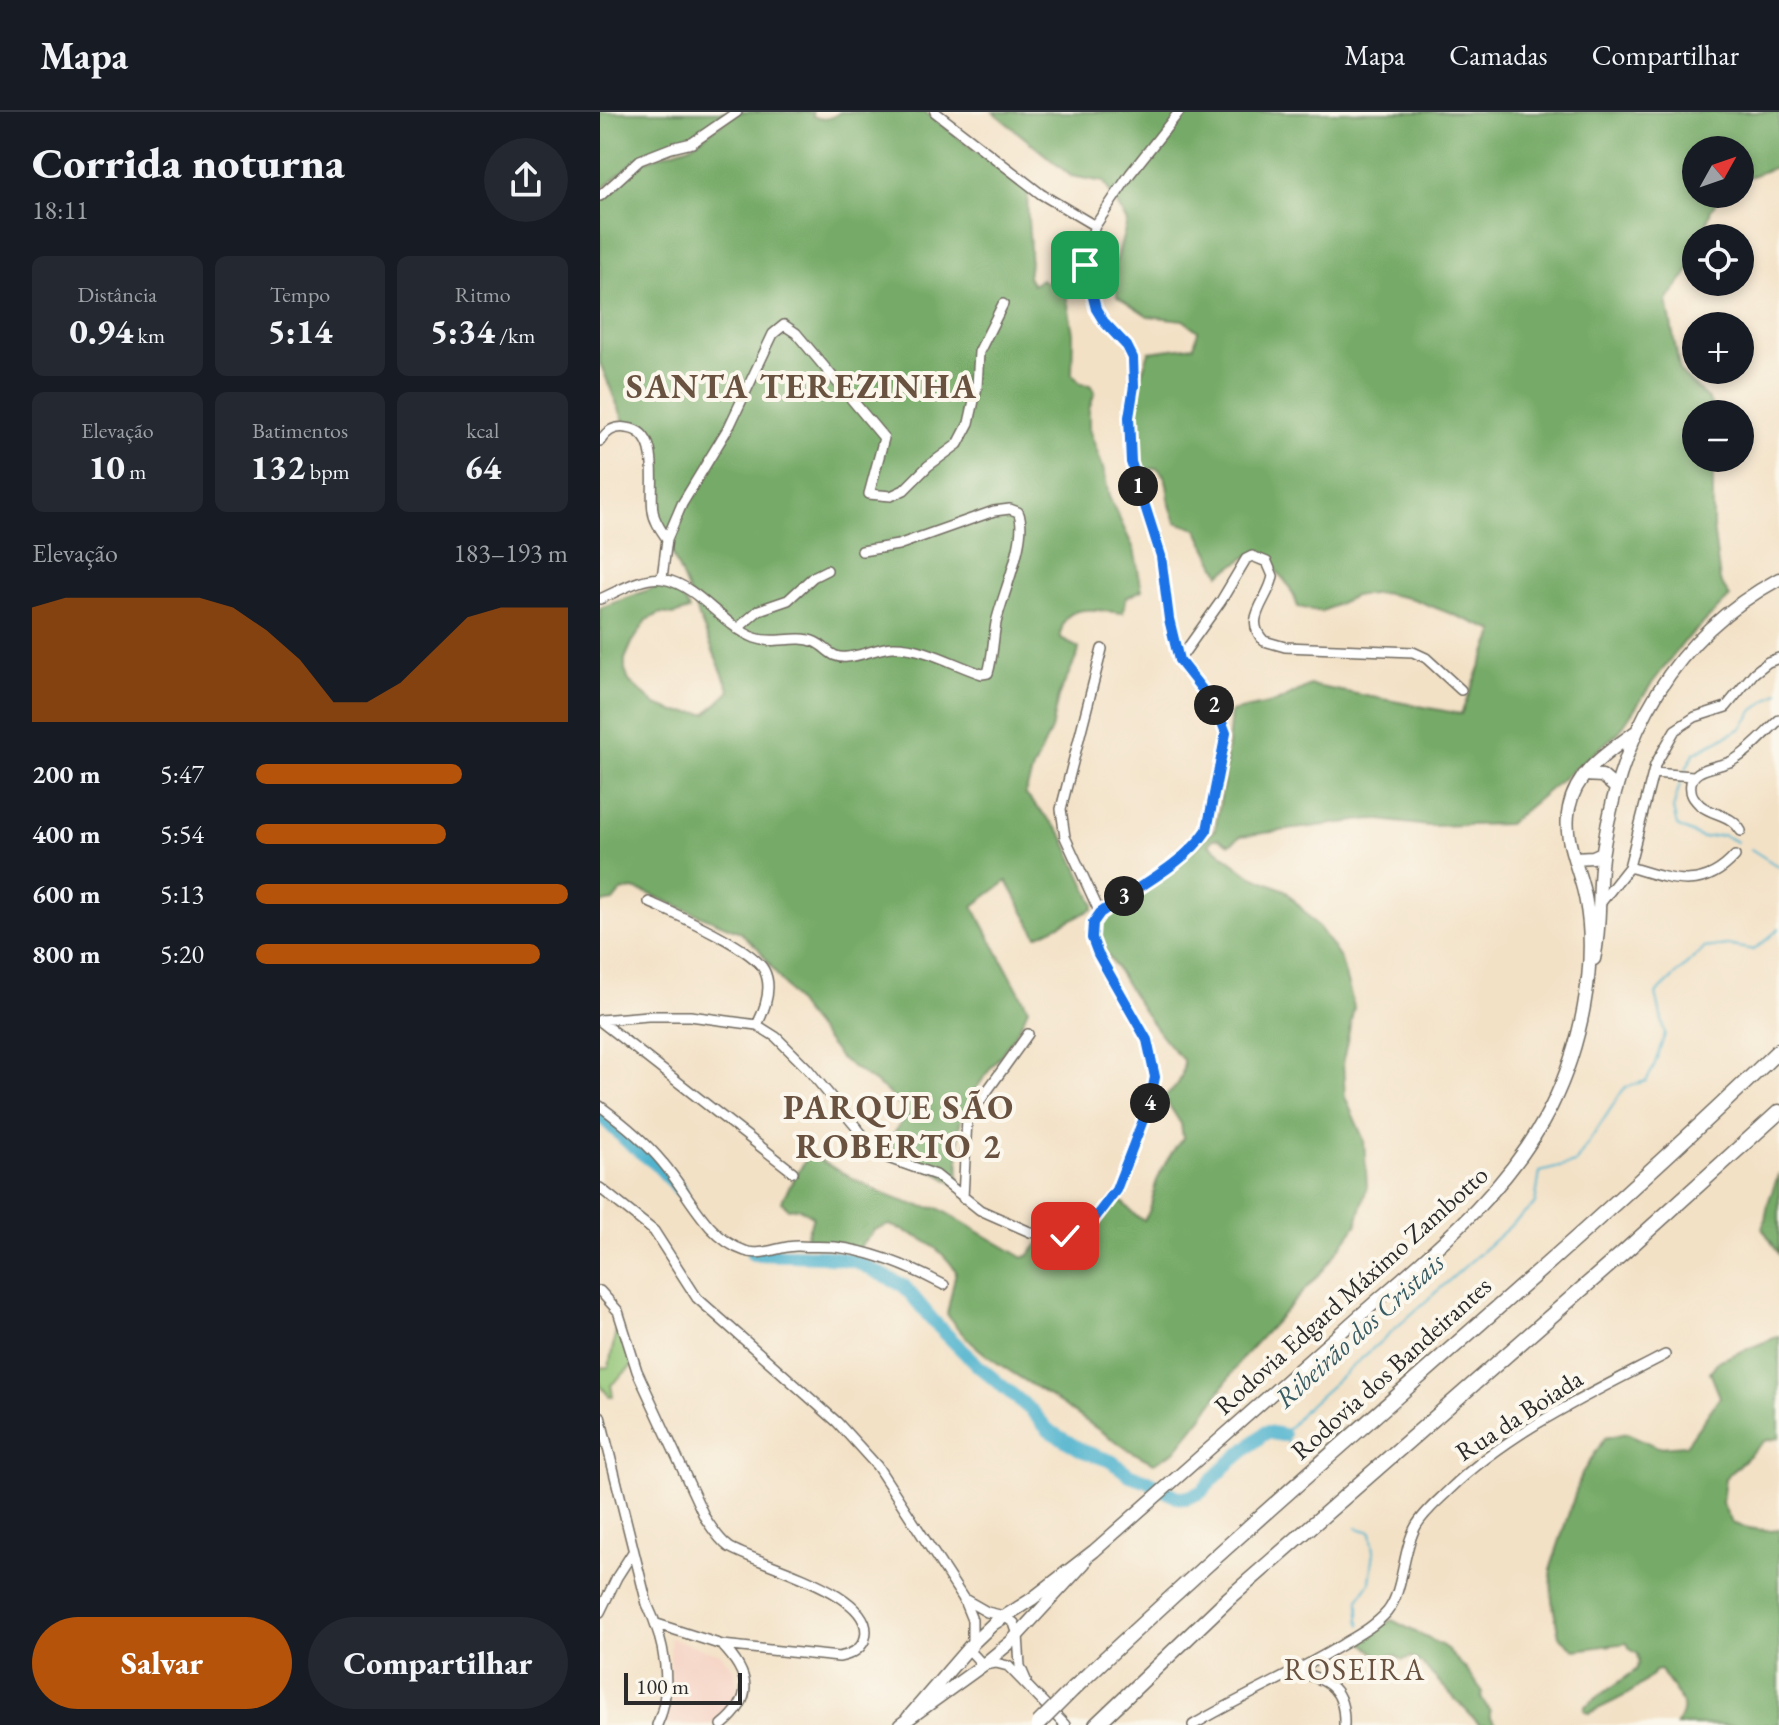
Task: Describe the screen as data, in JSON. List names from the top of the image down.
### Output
{
  "streets": {
    "highway": ["Rodovia dos Bandeirantes"],
    "main road": ["Rodovia Edgard Máximo Zambotto"],
    "street": ["Rua da Boiada"]
  },
  "districts": ["SANTA TEREZINHA", "PARQUE SÃO ROBERTO 2", "ROSEIRA"],
  "water": ["Ribeirão dos Cristais"],
  "scale_bar": "100 m",
  "north": "top right",
  "page": {
    "header": "Mapa",
    "nav": ["Mapa", "Camadas", "Compartilhar"],
    "heading": ["Corrida noturna", "18:11"],
    "map_buttons": ["+", "−"],
    "stats": [
      ["Distância", "0.94 km"],
      ["Tempo", "5:14"],
      ["Ritmo", "5:34 /km"],
      ["Elevação", "10 m"],
      ["Batimentos", "132 bpm"],
      ["kcal", "64"]
    ],
    "pins": [
      "1",
      "2",
      "3",
      "4"
    ],
    "chart": ["Elevação", "183–193 m"],
    "list": [
      {
        "name": "200 m",
        "note": "5:47"
      },
      {
        "name": "400 m",
        "note": "5:54"
      },
      {
        "name": "600 m",
        "note": "5:13"
      },
      {
        "name": "800 m",
        "note": "5:20"
      }
    ],
    "buttons": ["Salvar", "Compartilhar"],
    "scale": "100 m"
  }
}
